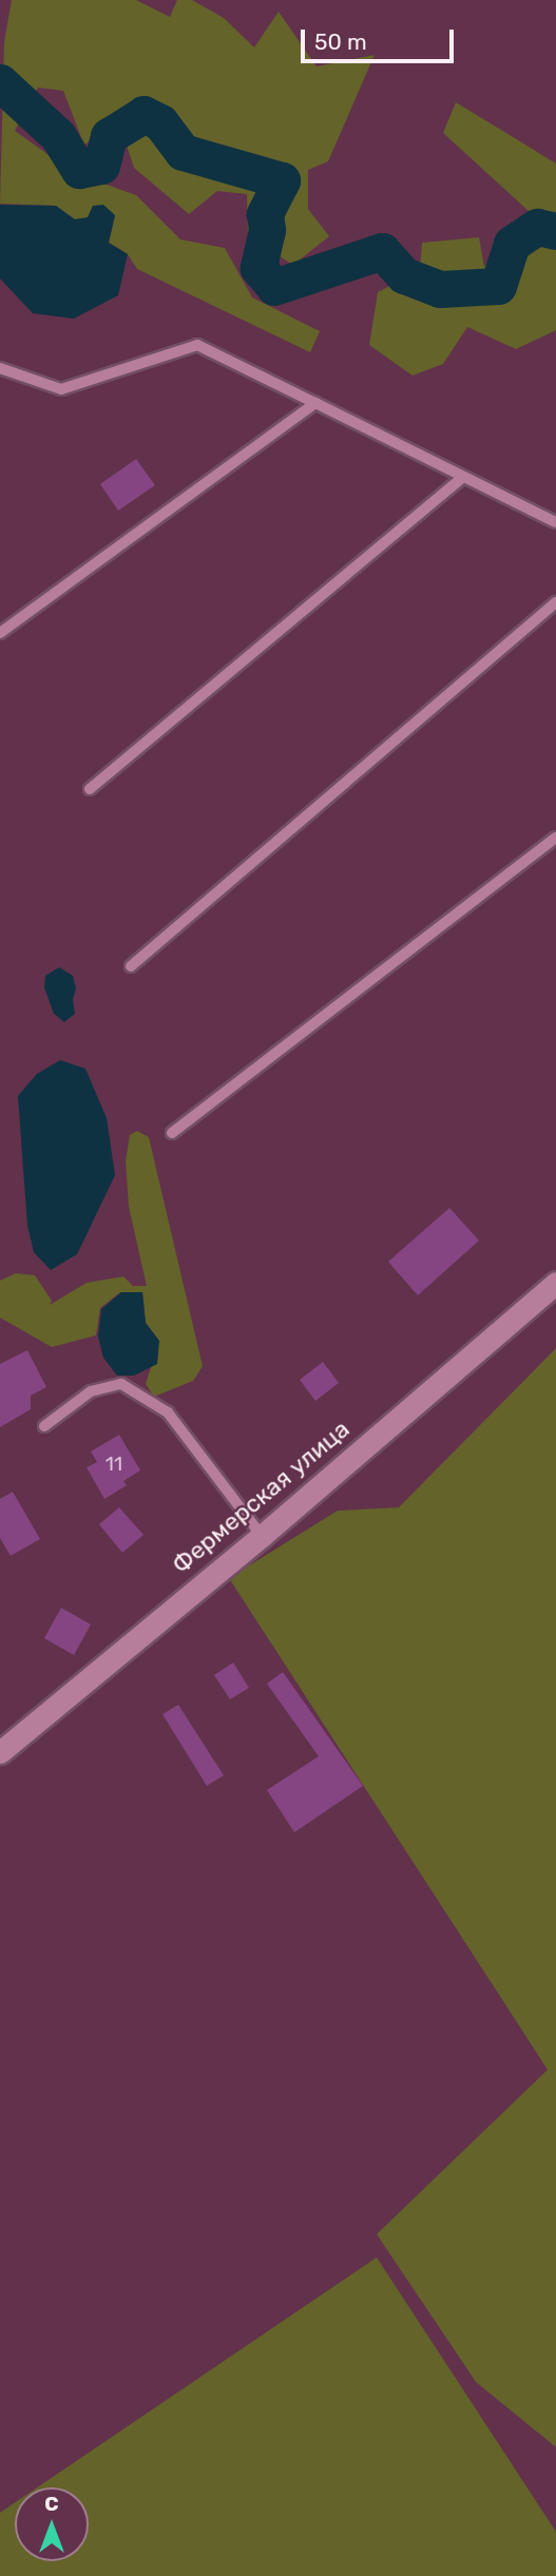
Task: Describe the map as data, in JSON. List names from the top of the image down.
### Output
{
  "streets": {
    "street": ["Фермерская улица"]
  },
  "house_numbers": ["11"],
  "scale_bar": "50 m",
  "north": "top"
}
